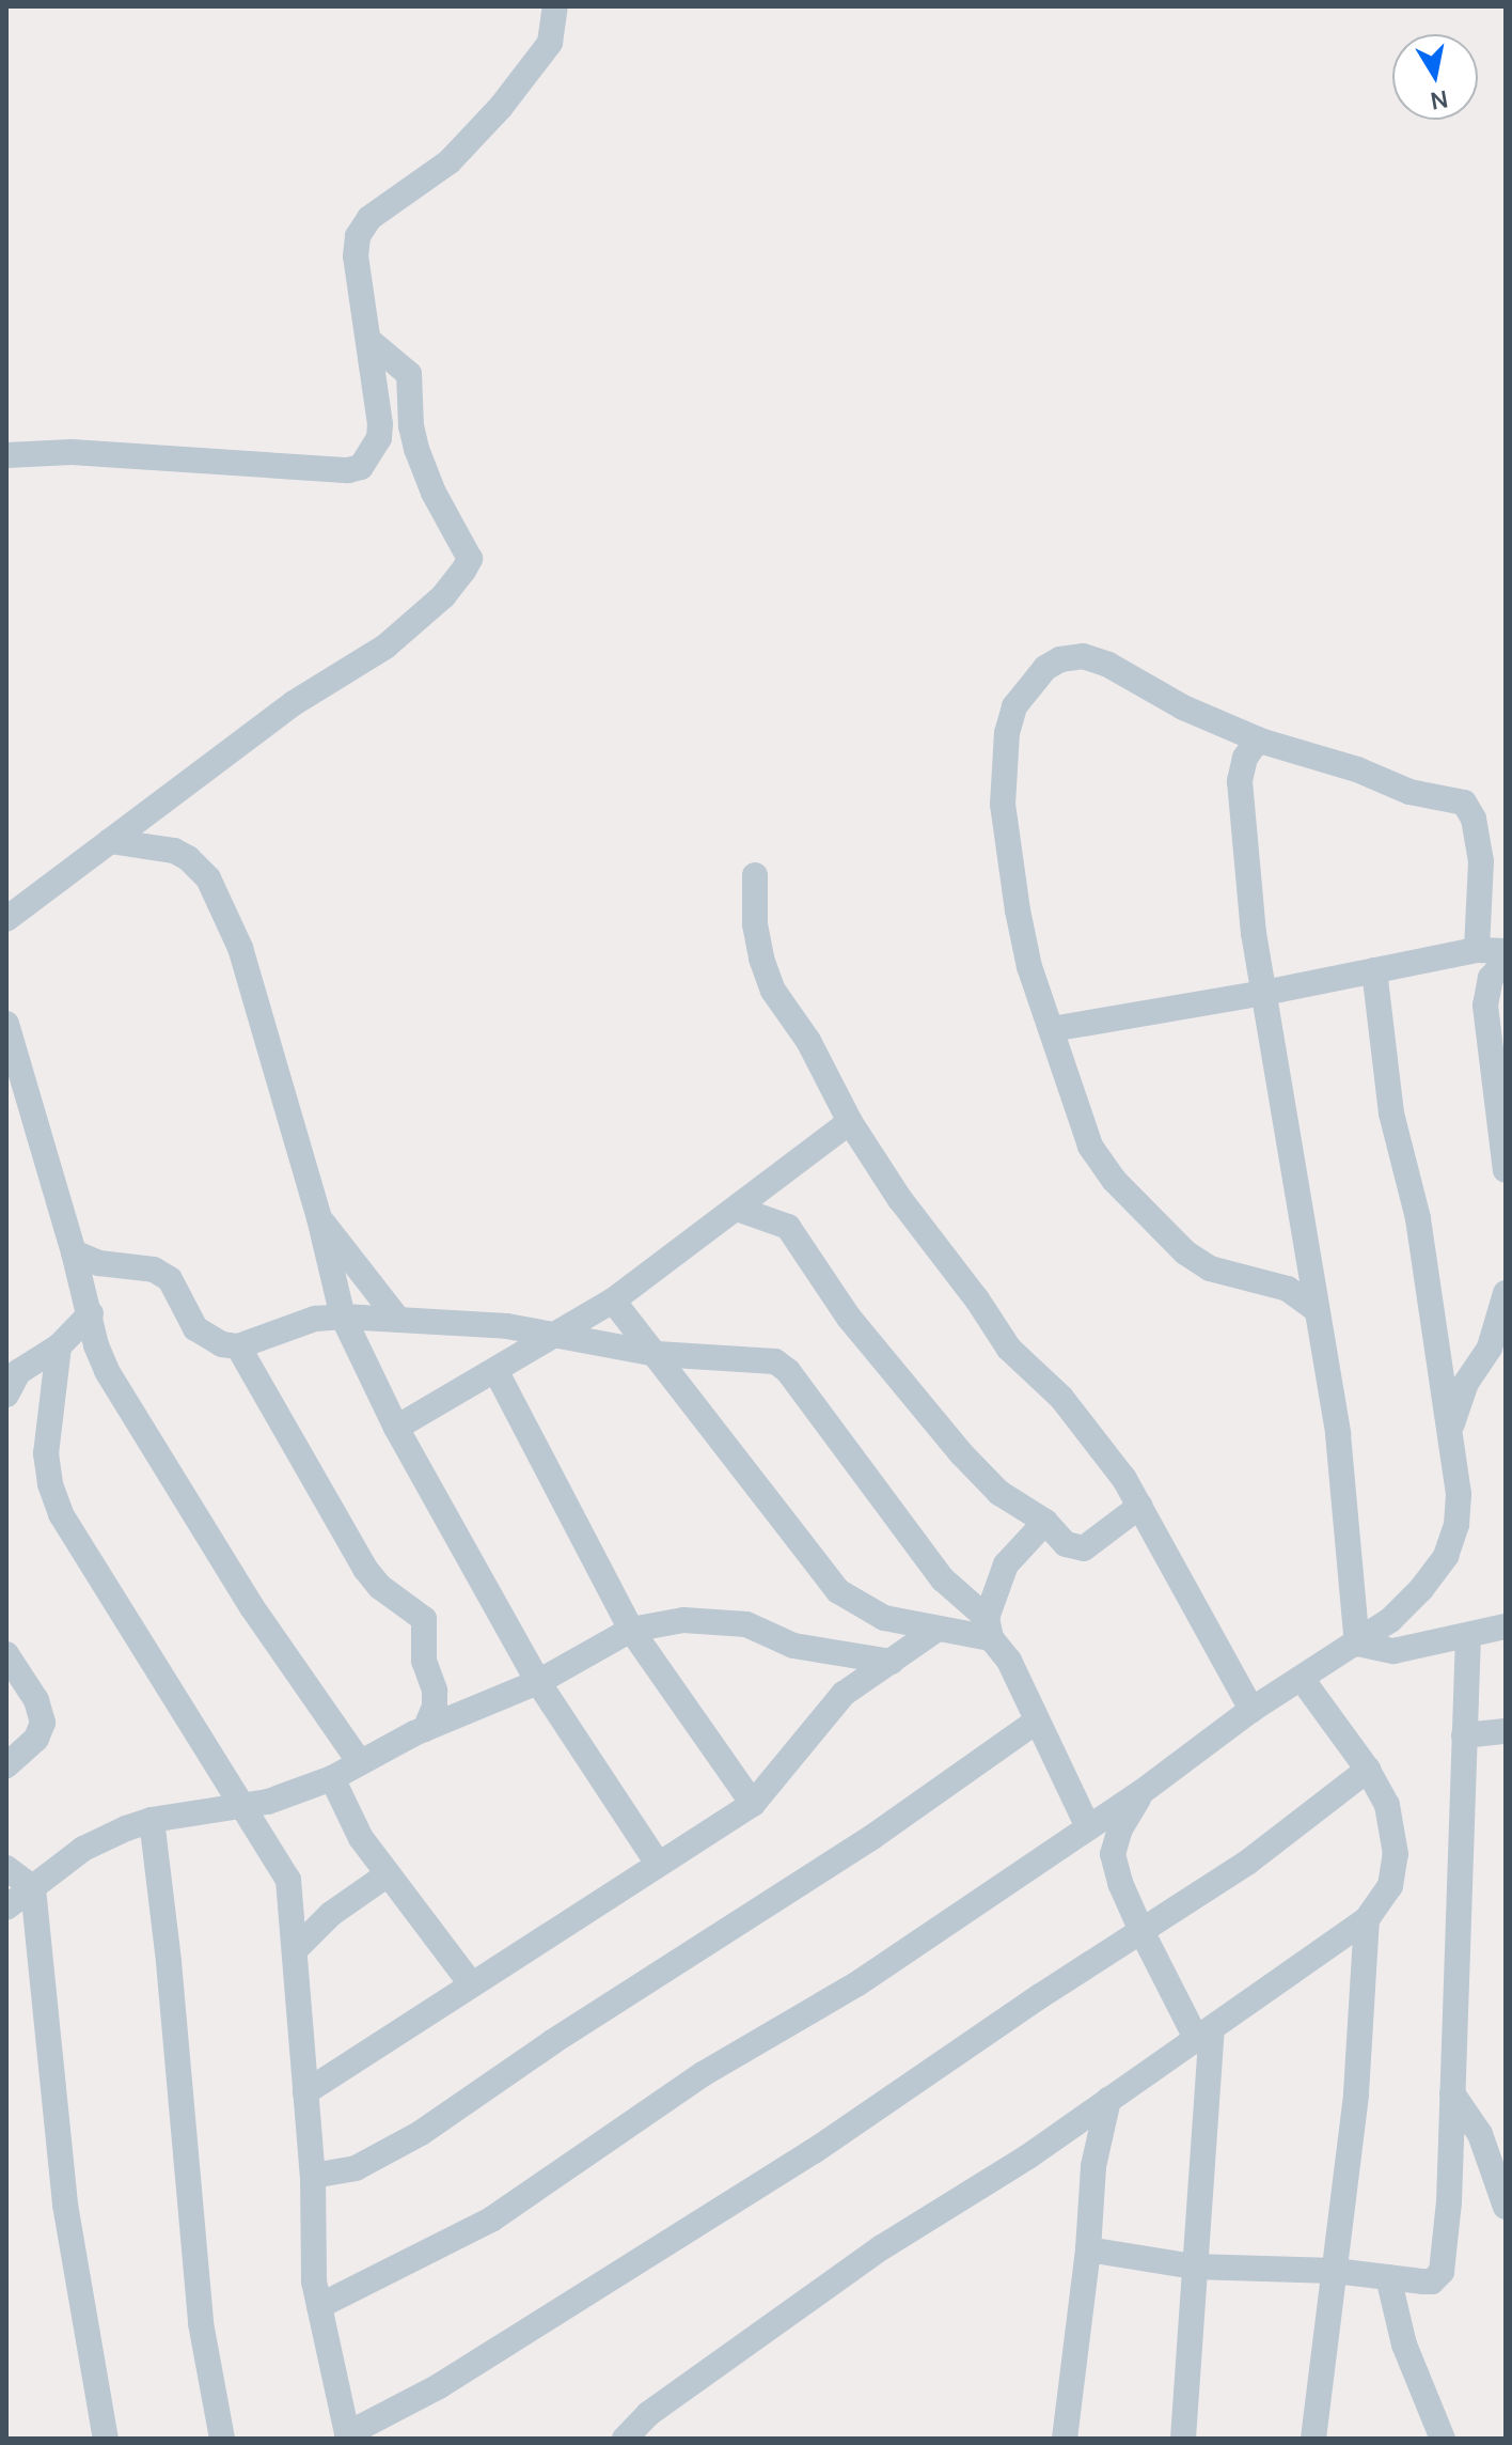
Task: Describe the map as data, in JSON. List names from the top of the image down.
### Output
{
  "north": "bottom"
}
